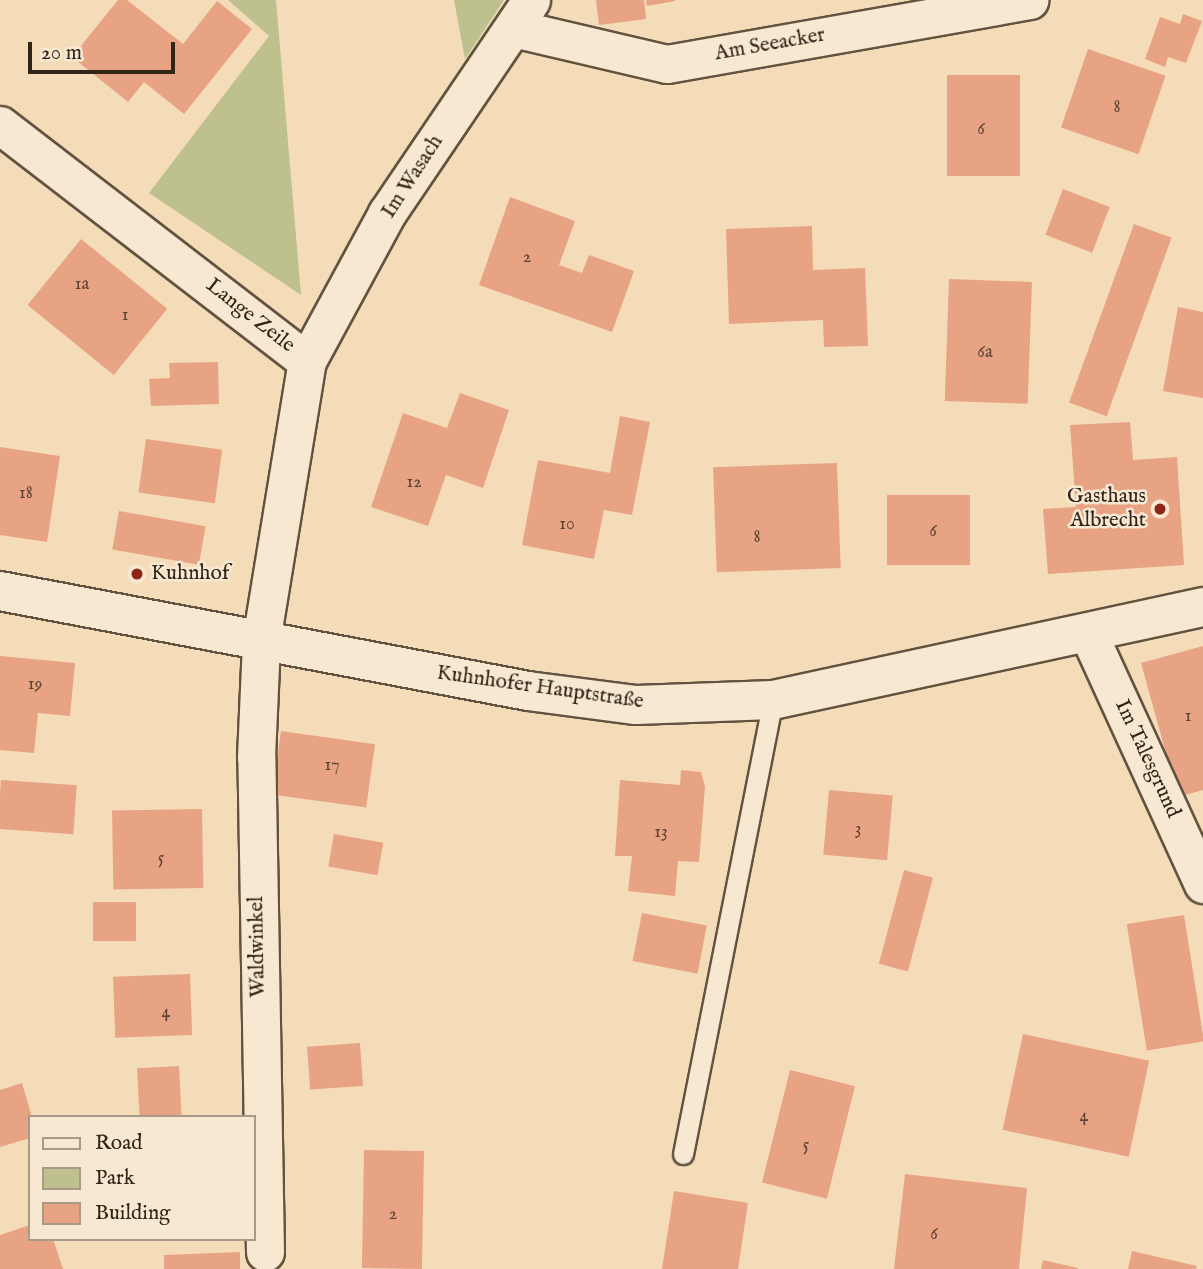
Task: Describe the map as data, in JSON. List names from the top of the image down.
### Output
{
  "streets": {
    "street": [
      "Am Seeacker",
      "Im Wasach",
      "Lange Zeile",
      "Kuhnhofer Hauptstraße",
      "Im Talesgrund",
      "Waldwinkel"
    ]
  },
  "crossings": [
    ["Am Seeacker", "Im Wasach"],
    ["Im Wasach", "Lange Zeile"],
    ["Lange Zeile", "Kuhnhofer Hauptstraße"],
    ["Lange Zeile", "Waldwinkel"],
    ["Kuhnhofer Hauptstraße", "Im Talesgrund"],
    ["Kuhnhofer Hauptstraße", "Waldwinkel"]
  ],
  "places": ["Gasthaus Albrecht", "Kuhnhof"],
  "house_numbers": [
    "8",
    "6",
    "2",
    "1a",
    "1",
    "6a",
    "12",
    "18",
    "10",
    "6",
    "8",
    "19",
    "1",
    "17",
    "3",
    "13",
    "5",
    "4",
    "4",
    "5",
    "2",
    "6"
  ],
  "legend": ["Road", "Park", "Building"],
  "scale_bar": "20 m"
}
